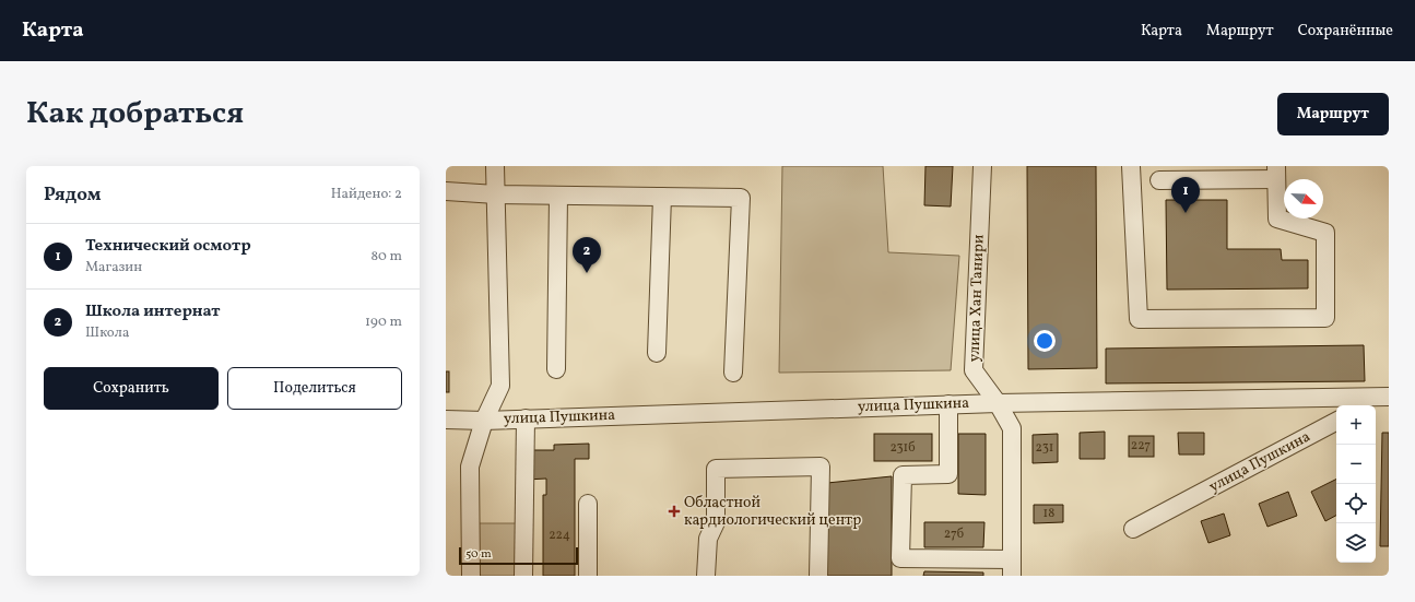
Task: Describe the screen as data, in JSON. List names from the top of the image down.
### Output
{
  "streets": {
    "street": ["улица Хан Танири", "улица Пушкина"]
  },
  "crossings": [
    ["улица Хан Танири", "улица Пушкина"]
  ],
  "places": {
    "health": ["Областной кардиологический центр"]
  },
  "house_numbers": [
    "227",
    "231б",
    "231",
    "18",
    "27б",
    "224"
  ],
  "scale_bar": "50 m",
  "north": "bottom right",
  "page": {
    "header": "Карта",
    "nav": ["Карта", "Маршрут", "Сохранённые"],
    "title": "Как добраться",
    "buttons": [
      "Маршрут",
      ["Сохранить", "Поделиться"]
    ],
    "heading": ["Рядом", "Найдено: 2"],
    "pins": ["1", "2"],
    "list": [
      {
        "mark": "1",
        "name": "Технический осмотр",
        "note": "Магазин",
        "value": "80 m"
      },
      {
        "mark": "2",
        "name": "Школа интернат",
        "note": "Школа",
        "value": "190 m"
      }
    ],
    "map_buttons": ["+", "−"],
    "scale": "50 m"
  }
}
